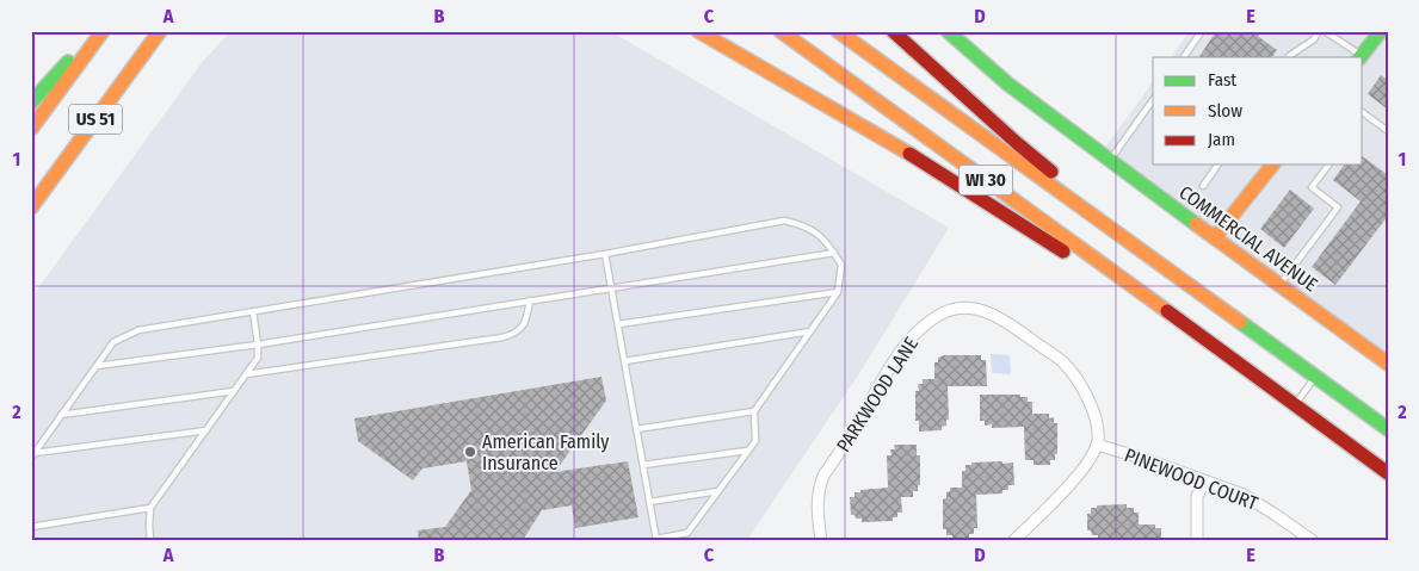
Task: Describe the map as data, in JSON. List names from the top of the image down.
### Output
{
  "streets": {
    "main road": ["US 51", "WI 30", "COMMERCIAL AVENUE"],
    "street": ["PARKWOOD LANE", "PINEWOOD COURT"]
  },
  "crossings": [
    ["PARKWOOD LANE", "PINEWOOD COURT"]
  ],
  "places": ["American Family Insurance"],
  "legend": ["Fast", "Slow", "Jam"],
  "grid": {
    "columns": [
      "A",
      "B",
      "C",
      "D",
      "E"
    ],
    "rows": ["1", "2"]
  }
}
